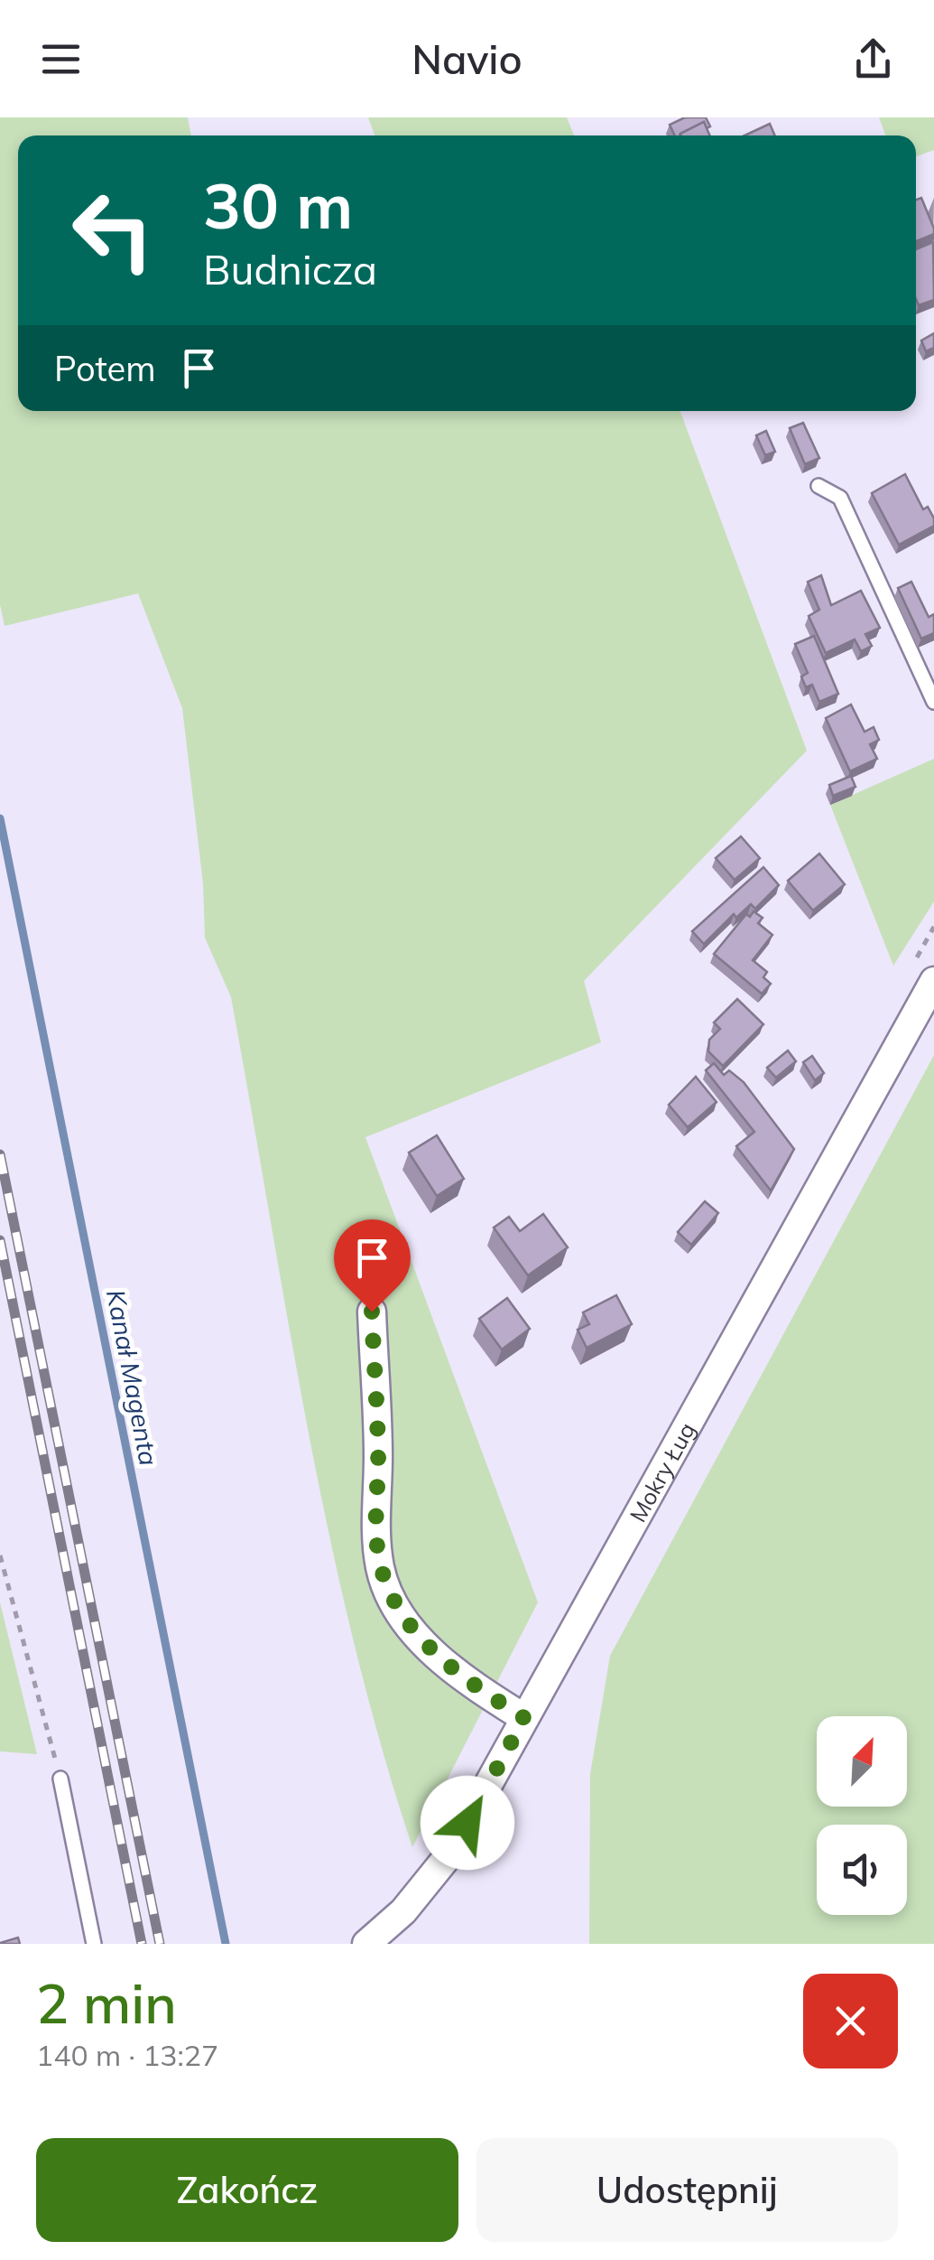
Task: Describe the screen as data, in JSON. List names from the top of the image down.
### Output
{
  "streets": {
    "street": ["Mokry Ług"]
  },
  "water": ["Kanał Magenta"],
  "north": "top right",
  "page": {
    "header": "Navio",
    "turn": ["30 m", "Budnicza"],
    "then": "Potem",
    "heading": ["2 min", "140 m · 13:27"],
    "buttons": ["Zakończ", "Udostępnij"]
  }
}
